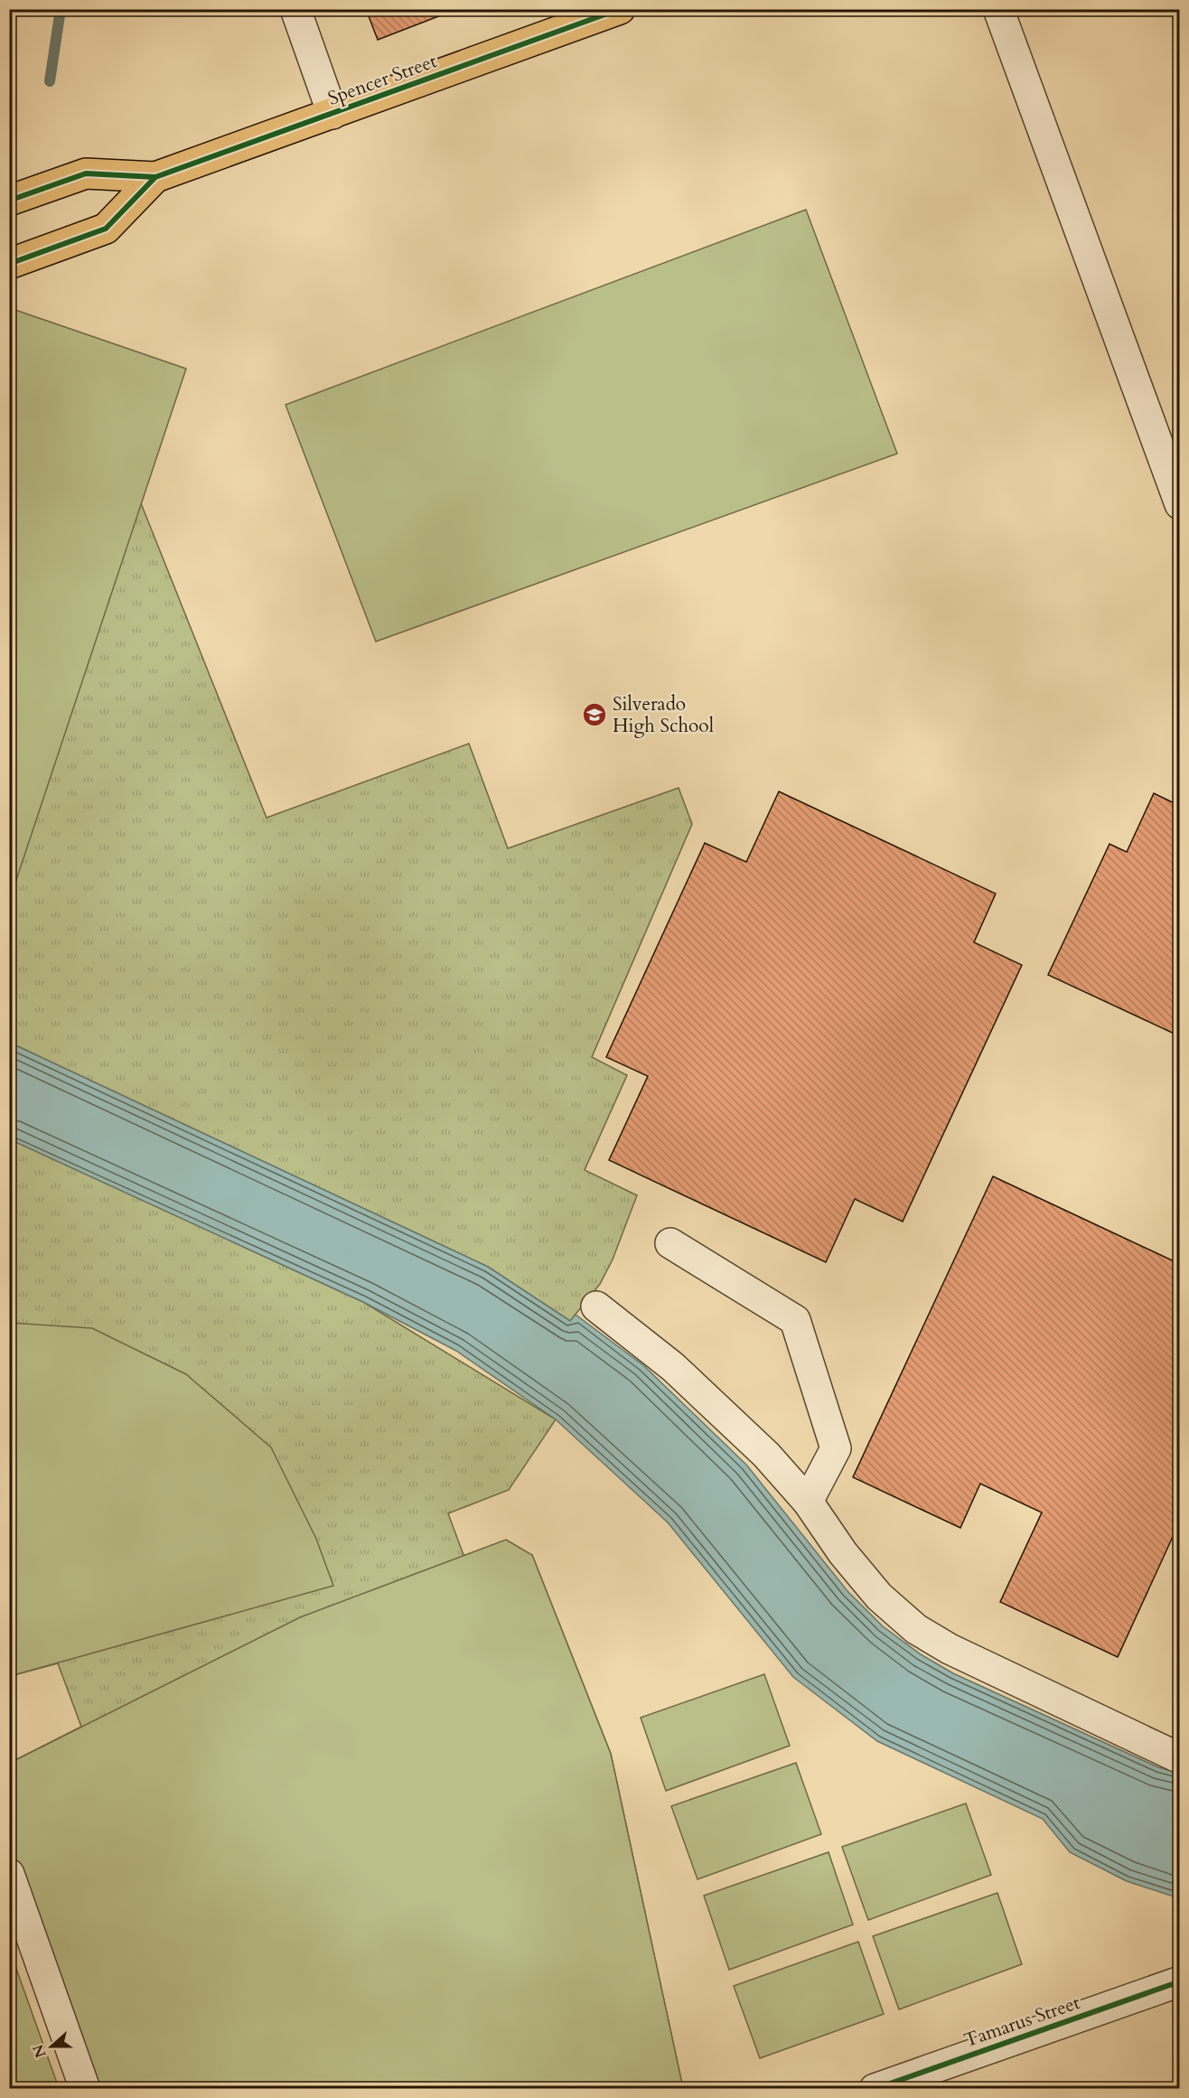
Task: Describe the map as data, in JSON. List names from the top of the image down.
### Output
{
  "streets": {
    "main road": ["Spencer Street"],
    "street": ["Tamarus Street"]
  },
  "places": {
    "school or university": ["Silverado High School"]
  },
  "north": "left"
}
